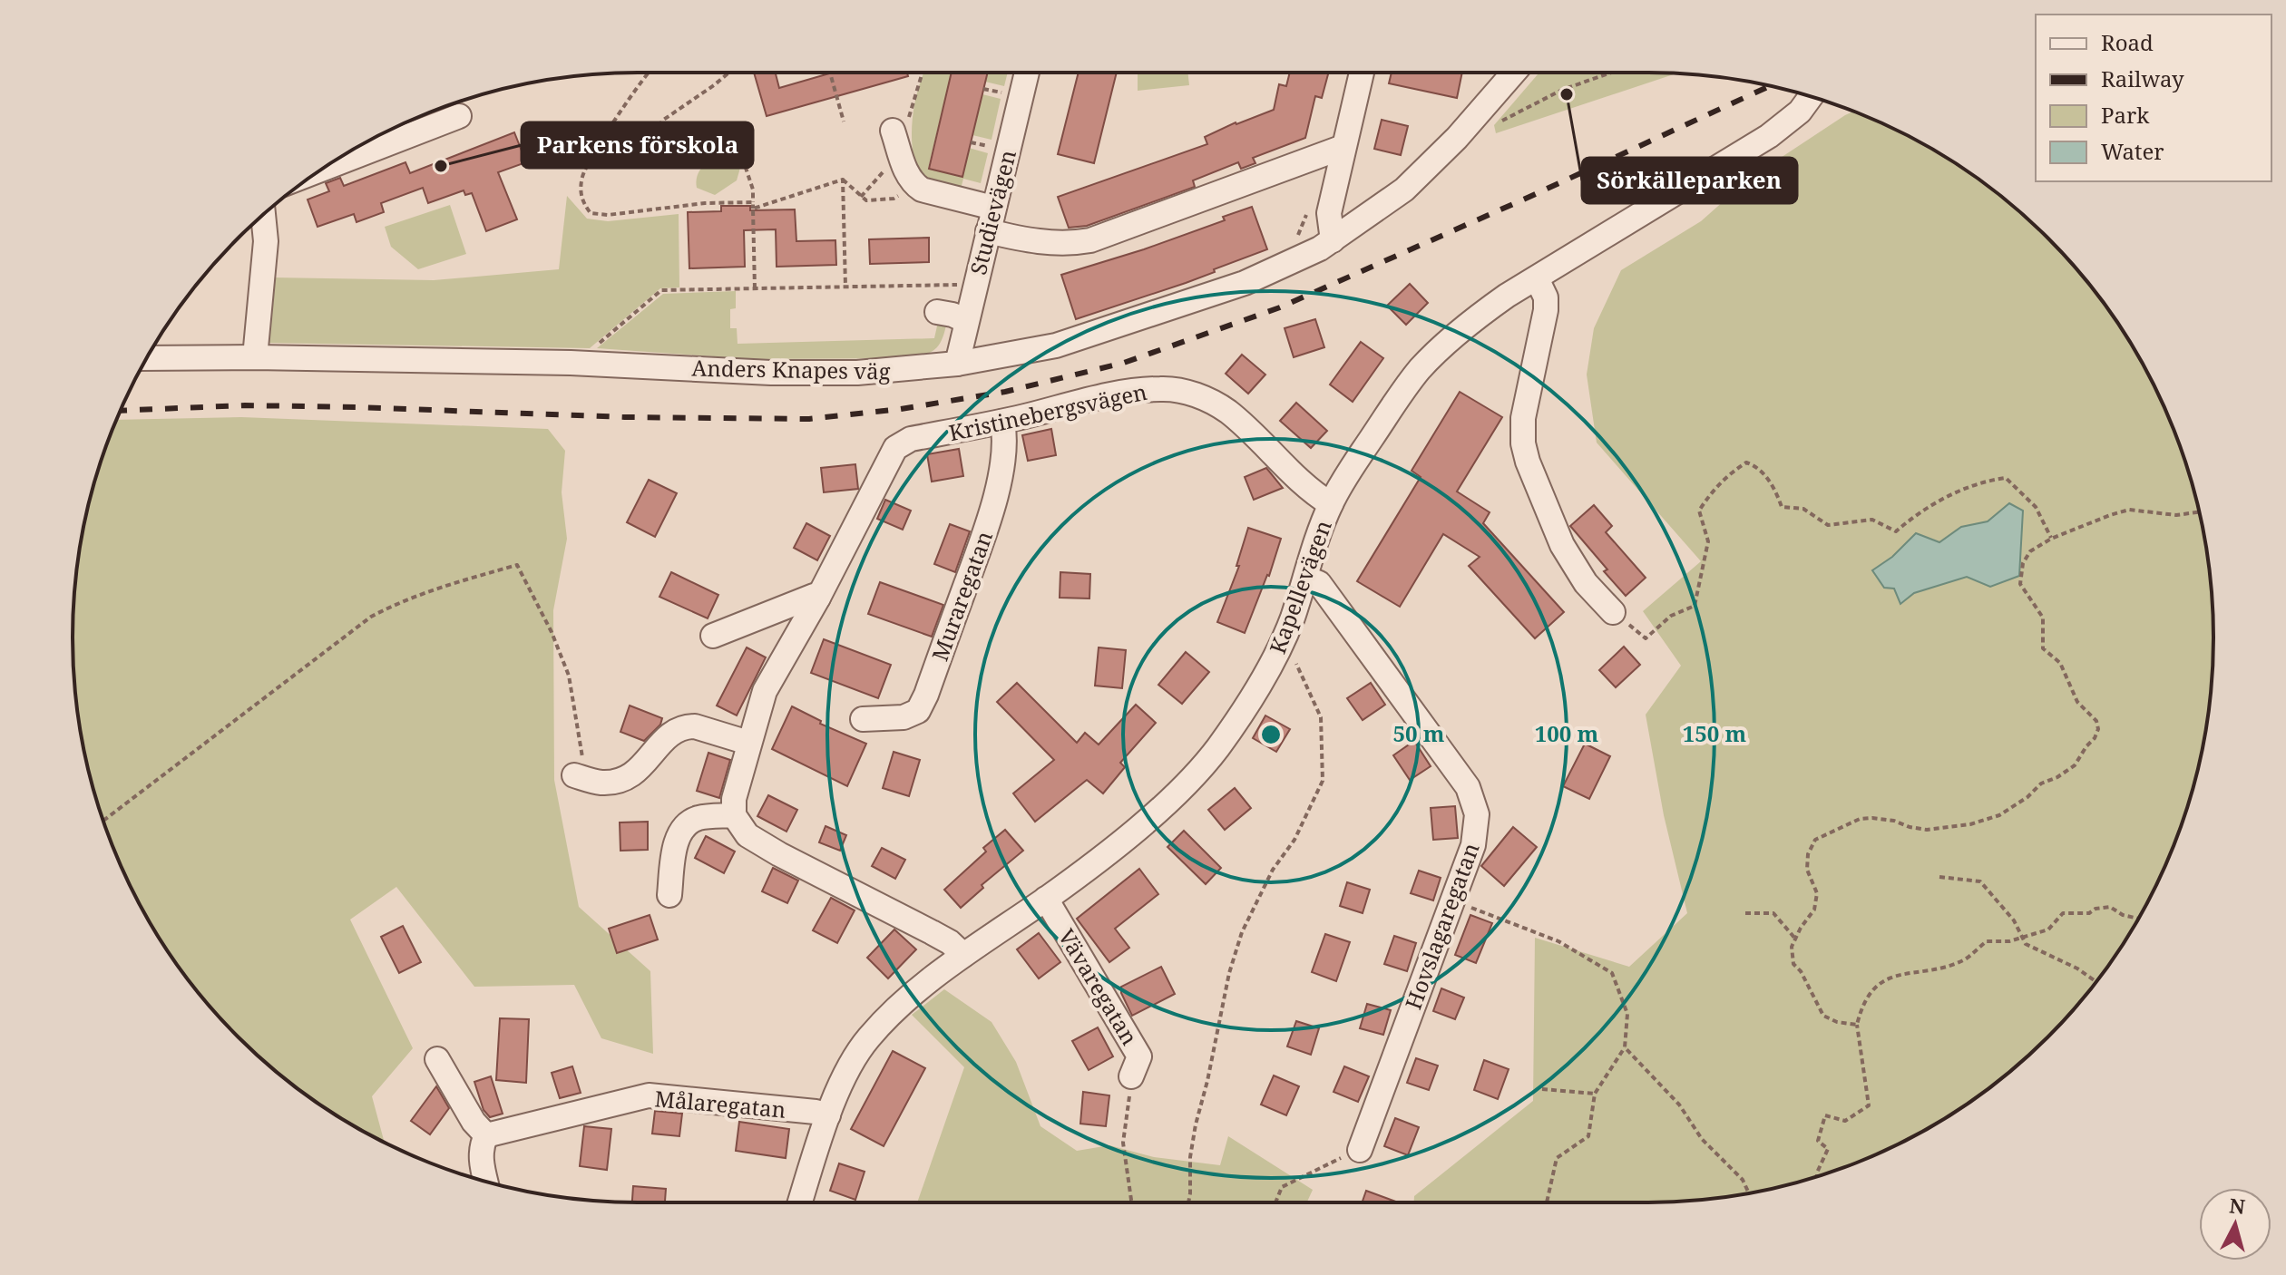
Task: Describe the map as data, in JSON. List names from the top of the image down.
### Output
{
  "streets": {
    "street": [
      "Studievägen",
      "Anders Knapes väg",
      "Kristinebergsvägen",
      "Kapellevägen",
      "Muraregatan",
      "Hovslagaregatan",
      "Vävaregatan",
      "Målaregatan"
    ]
  },
  "crossings": [
    ["Studievägen", "Anders Knapes väg"],
    ["Kristinebergsvägen", "Kapellevägen"],
    ["Kristinebergsvägen", "Muraregatan"],
    ["Kapellevägen", "Hovslagaregatan"],
    ["Kapellevägen", "Vävaregatan"],
    ["Kapellevägen", "Målaregatan"]
  ],
  "places": ["Sörkälleparken", "Parkens förskola"],
  "legend": [
    "Road",
    "Railway",
    "Park",
    "Water"
  ],
  "north": "top",
  "rings": ["50 m", "100 m", "150 m"]
}
